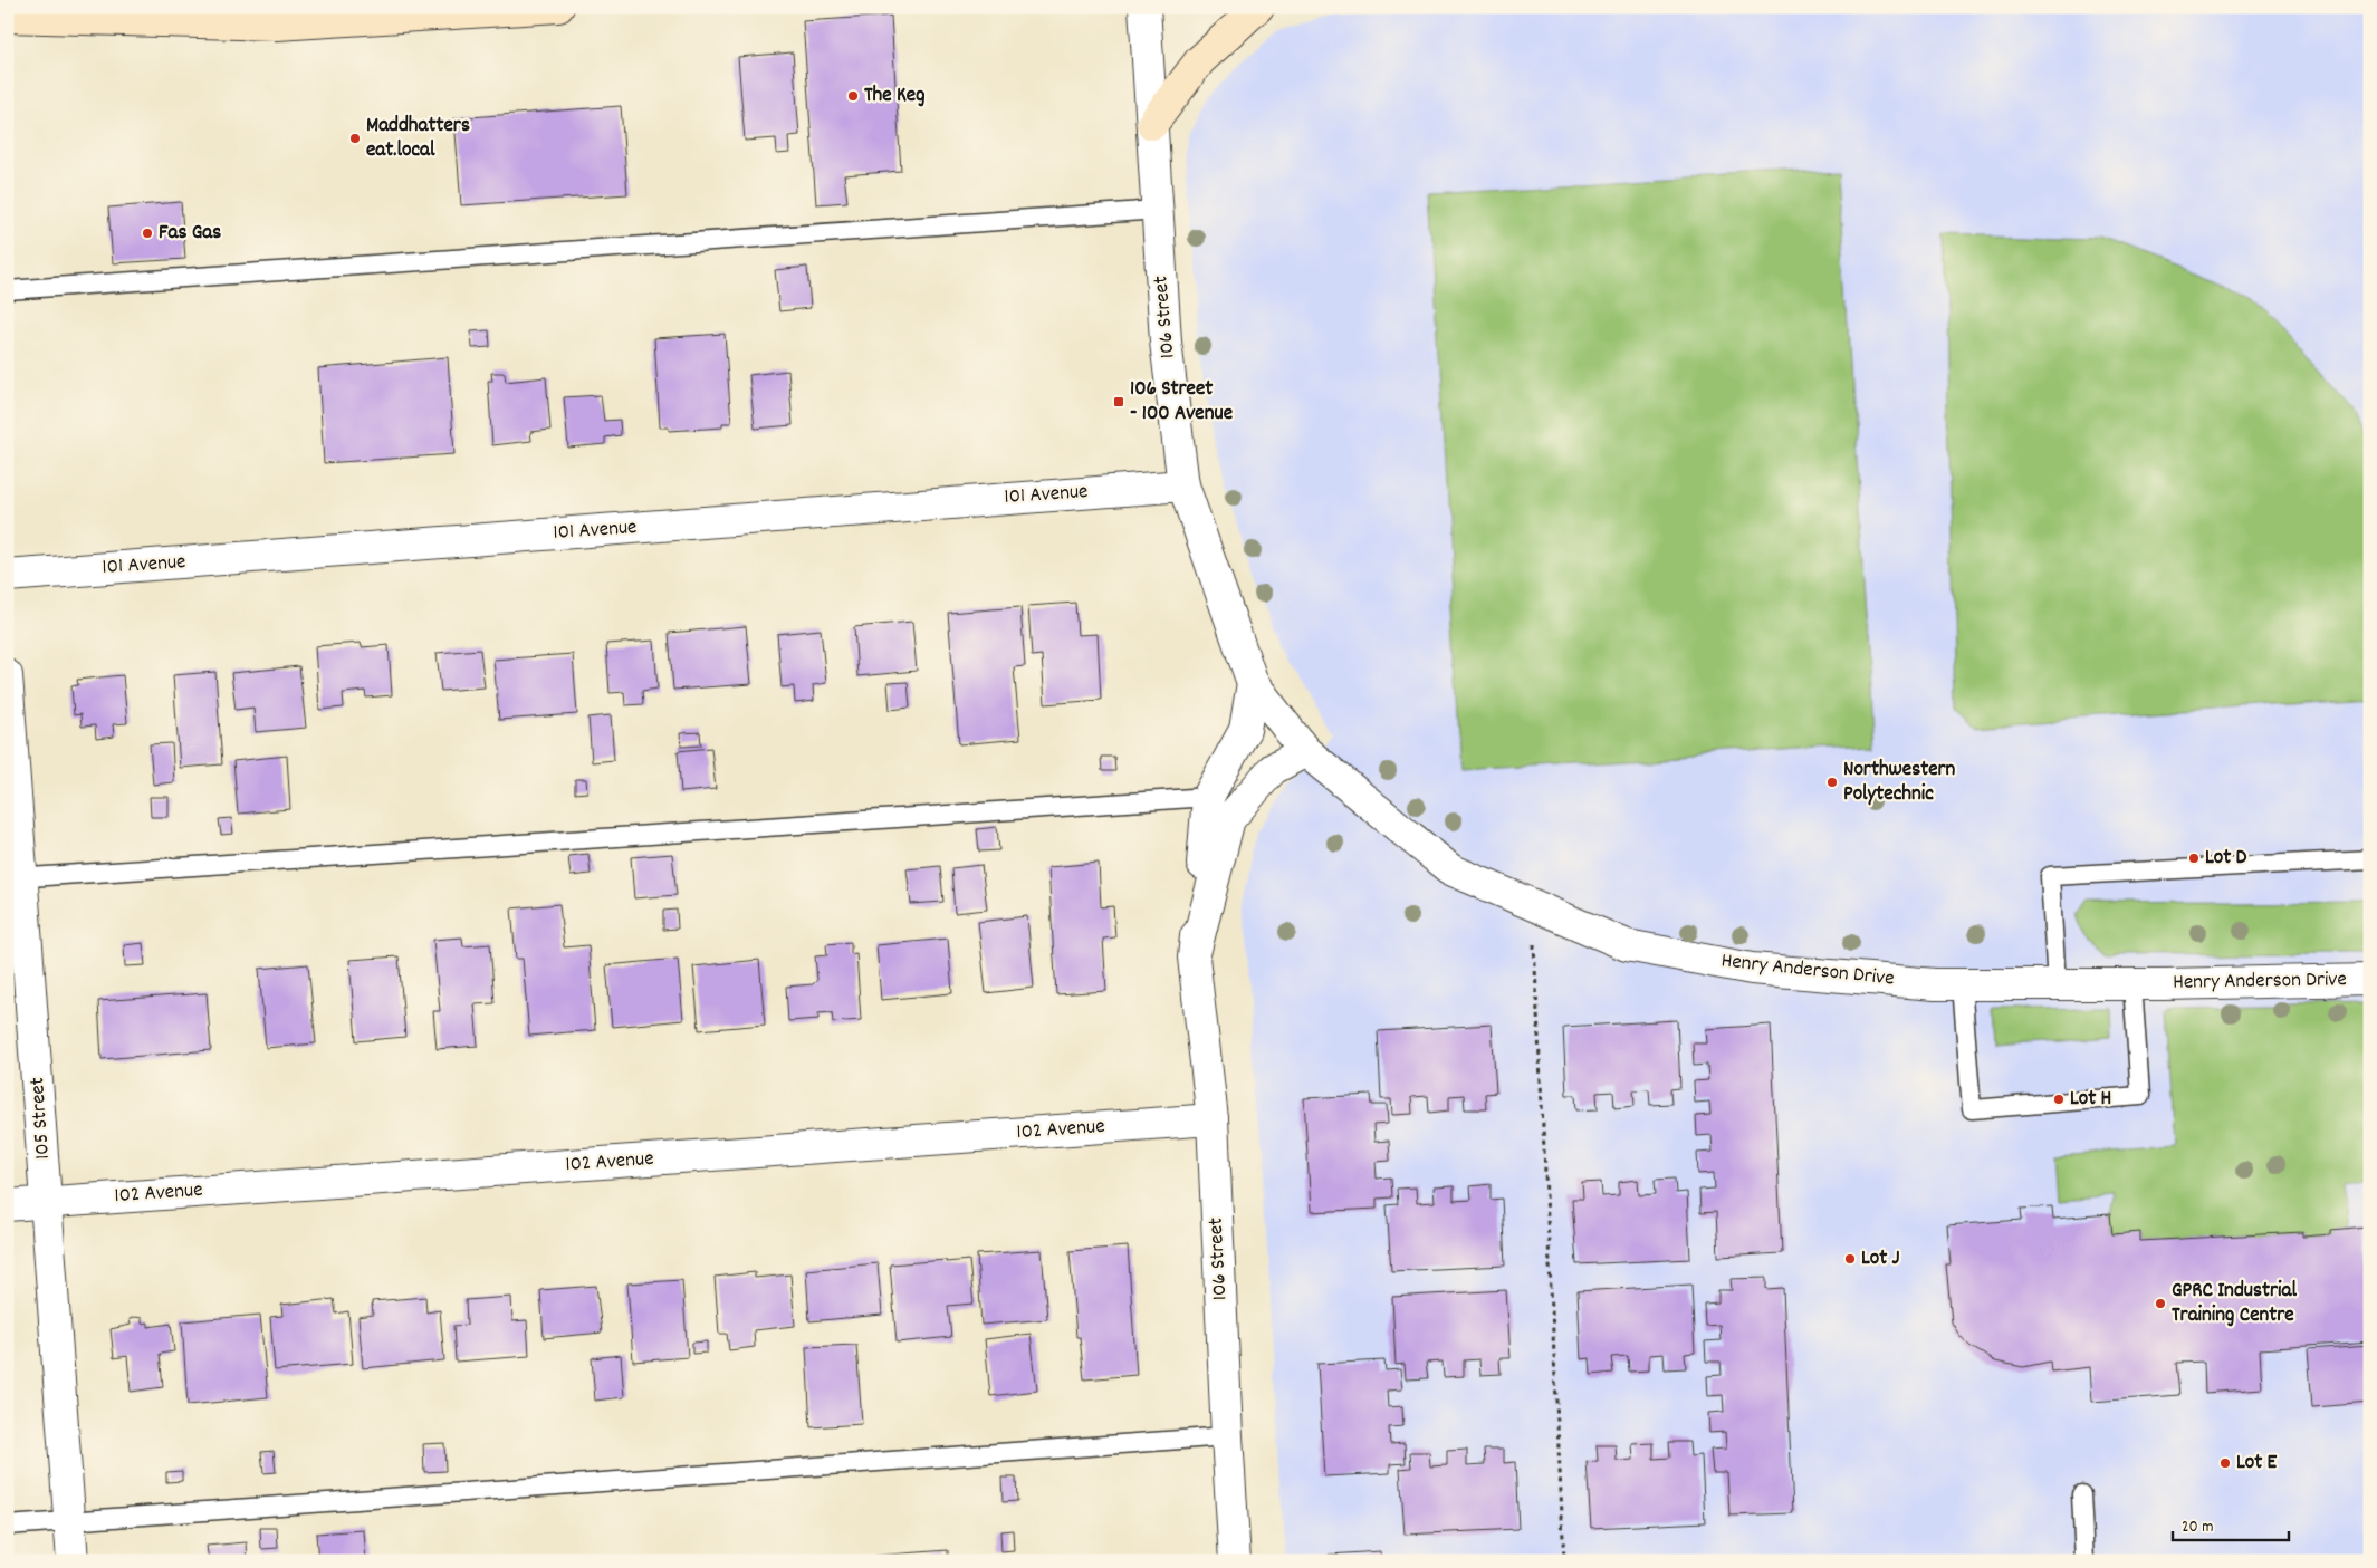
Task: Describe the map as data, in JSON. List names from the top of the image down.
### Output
{
  "streets": {
    "street": [
      "106 Street",
      "101 Avenue",
      "Henry Anderson Drive",
      "105 Street",
      "102 Avenue"
    ]
  },
  "crossings": [
    ["106 Street", "101 Avenue"],
    ["106 Street", "Henry Anderson Drive"],
    ["106 Street", "102 Avenue"],
    ["105 Street", "102 Avenue"]
  ],
  "places": {
    "other": [
      "The Keg",
      "Maddhatters eat.local",
      "Fas Gas",
      "Northwestern Polytechnic",
      "Lot D",
      "Lot H",
      "Lot J",
      "GPRC Industrial Training Centre",
      "Lot E"
    ],
    "transit": ["106 Street - 100 Avenue"]
  },
  "scale_bar": "20 m"
}
